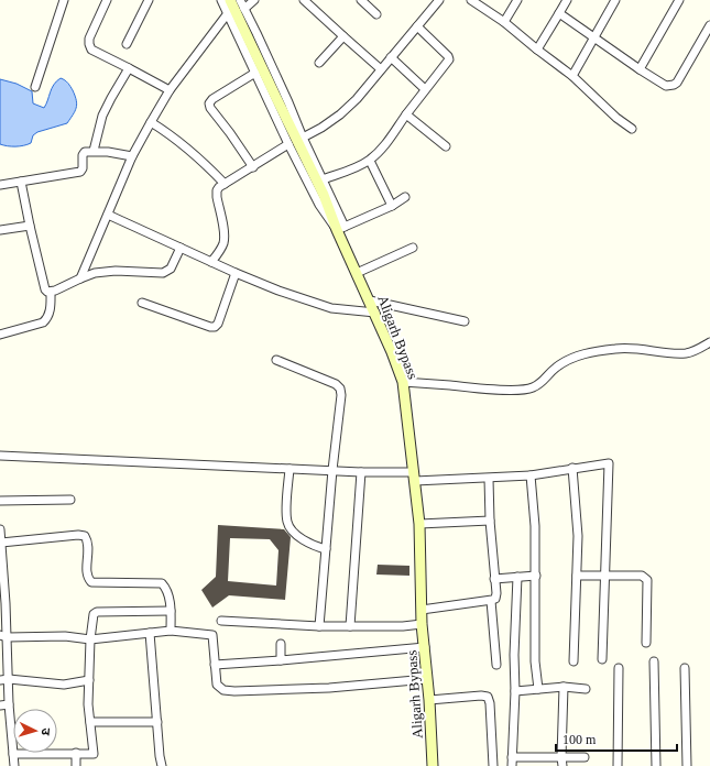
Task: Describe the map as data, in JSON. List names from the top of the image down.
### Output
{
  "streets": {
    "main road": ["Aligarh Bypass"]
  },
  "scale_bar": "100 m",
  "north": "right"
}
